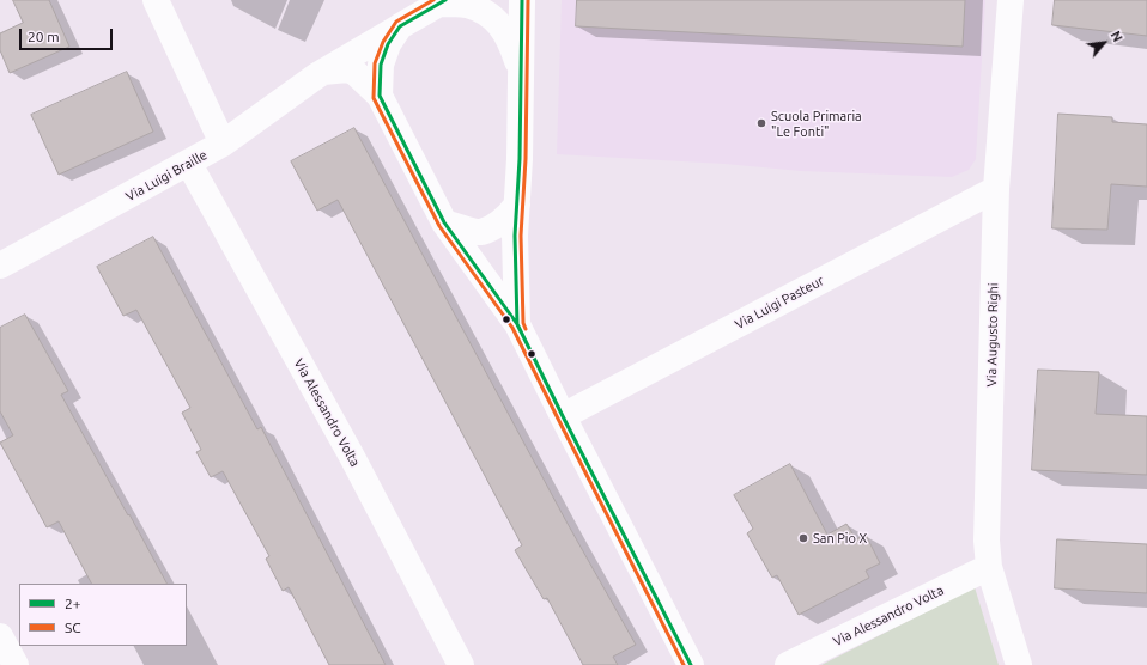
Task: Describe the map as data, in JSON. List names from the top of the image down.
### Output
{
  "streets": {
    "street": [
      "Via Luigi Braille",
      "Via Luigi Pasteur",
      "Via Augusto Righi",
      "Via Alessandro Volta"
    ]
  },
  "crossings": [
    ["Via Luigi Braille", "Via Alessandro Volta"],
    ["Via Luigi Pasteur", "Via Augusto Righi"],
    ["Via Augusto Righi", "Via Alessandro Volta"]
  ],
  "places": ["Scuola Primaria \"Le Fonti\"", "San Pio X"],
  "lines": ["transit line 2+", "transit line SC"],
  "legend": ["2+", "SC"],
  "scale_bar": "20 m",
  "north": "top right"
}
